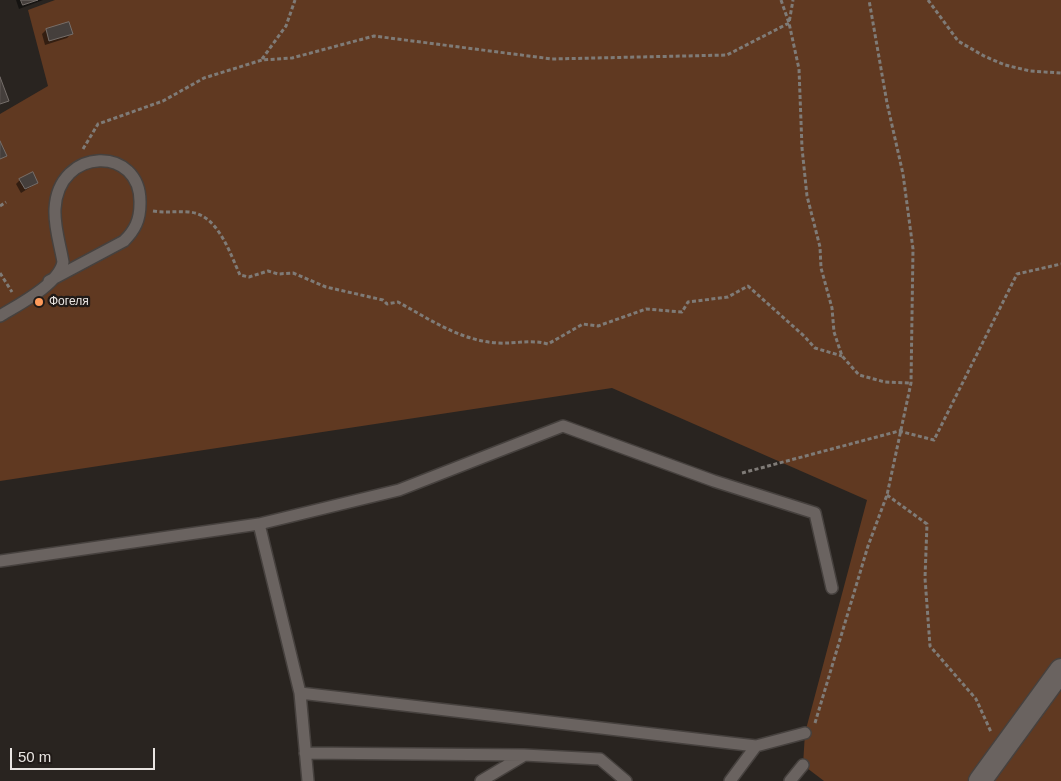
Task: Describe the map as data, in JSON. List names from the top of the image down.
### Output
{
  "places": ["Фогеля"],
  "scale_bar": "50 m"
}
